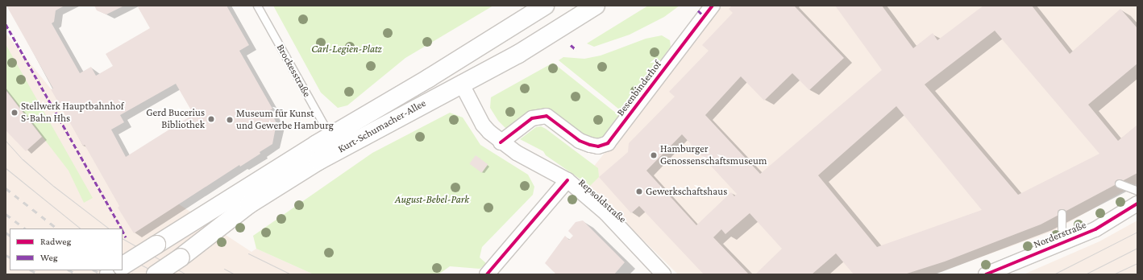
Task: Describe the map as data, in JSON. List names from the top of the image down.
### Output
{
  "streets": {
    "main road": ["Kurt-Schumacher-Allee"],
    "street": ["Besenbinderhof", "Repsoldstraße", "Norderstraße"],
    "lane": ["Brockesstraße"]
  },
  "crossings": [
    ["Brockesstraße", "Kurt-Schumacher-Allee"],
    ["Besenbinderhof", "Repsoldstraße"],
    ["Kurt-Schumacher-Allee", "Repsoldstraße"]
  ],
  "parks": ["Carl-Legien-Platz", "August-Bebel-Park"],
  "places": [
    "Stellwerk Hauptbahnhof S-Bahn Hhs",
    "Gerd Bucerius Bibliothek",
    "Museum für Kunst und Gewerbe Hamburg",
    "Hamburger Genossenschaftsmuseum",
    "Gewerkschaftshaus"
  ],
  "legend": ["Radweg", "Weg"]
}
